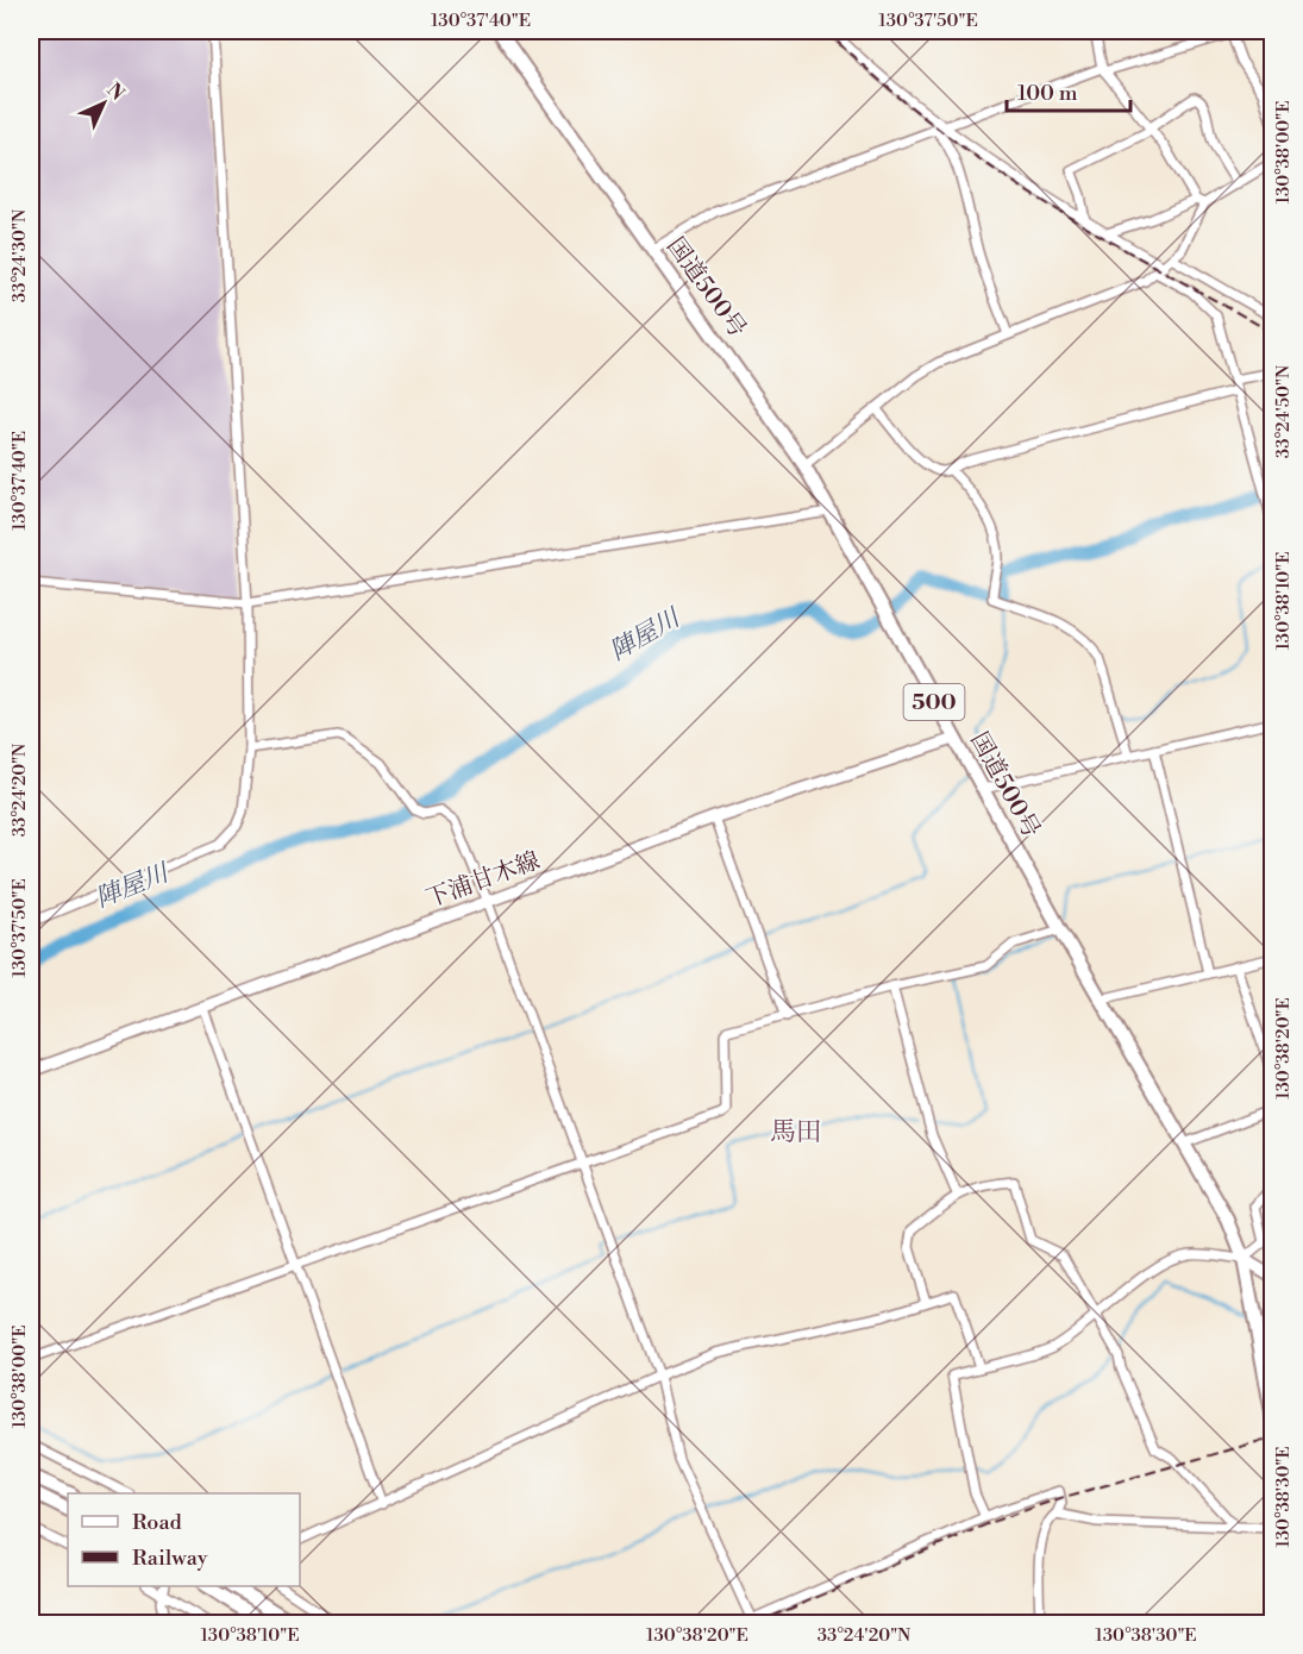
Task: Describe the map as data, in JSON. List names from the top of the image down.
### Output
{
  "streets": {
    "highway": ["国道500号", "500"],
    "main road": ["下浦甘木線"]
  },
  "crossings": [
    ["国道500号", "下浦甘木線"]
  ],
  "districts": ["馬田"],
  "water": ["陣屋川"],
  "legend": ["Road", "Railway"],
  "scale_bar": "100 m",
  "north": "top right",
  "coordinates": [
    "130°37'40\"E",
    "130°37'50\"E",
    "130°38'00\"E",
    "33°24'30\"N",
    "33°24'50\"N",
    "130°38'10\"E",
    "33°24'20\"N",
    "130°38'20\"E",
    "130°38'30\"E"
  ]
}
